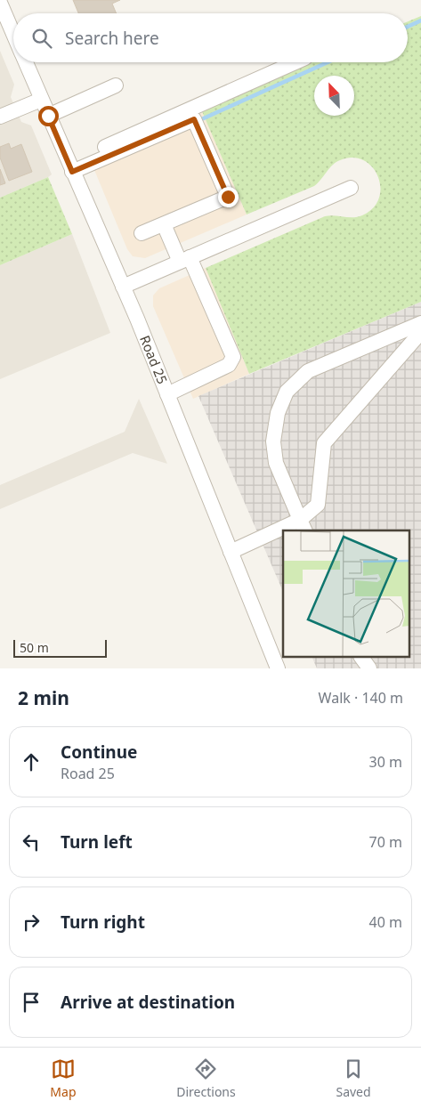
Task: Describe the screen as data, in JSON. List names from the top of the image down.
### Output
{
  "streets": {
    "street": ["Road 25"]
  },
  "scale_bar": "50 m",
  "north": "top left",
  "page": {
    "search": "Search here",
    "scale": "50 m",
    "heading": ["2 min", "Walk · 140 m"],
    "list": [
      ["Continue", "Road 25", "30 m"],
      ["Turn left", "70 m"],
      ["Turn right", "40 m"],
      "Arrive at destination"
    ],
    "nav": ["Map", "Directions", "Saved"]
  }
}
